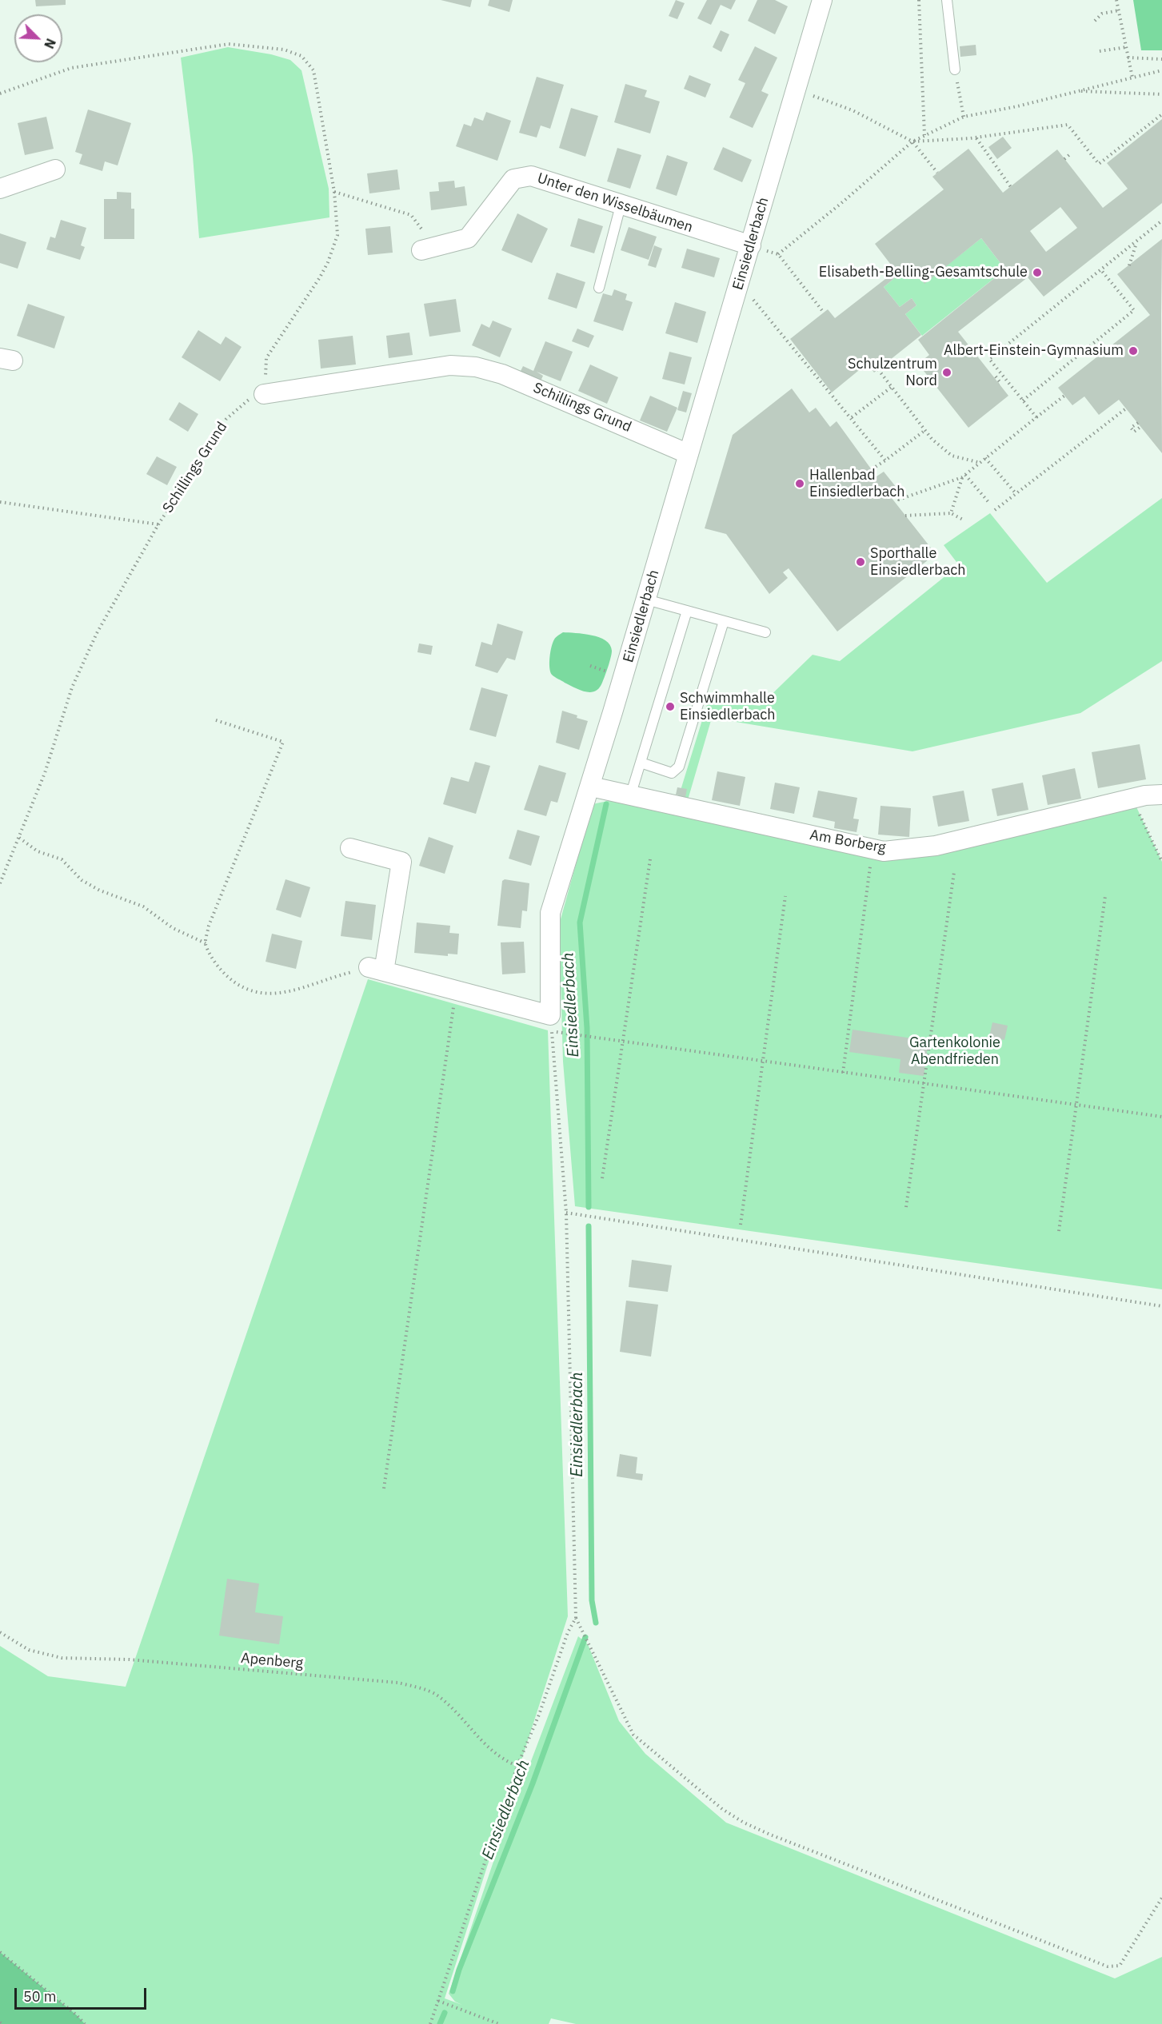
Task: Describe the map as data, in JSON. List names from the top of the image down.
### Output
{
  "streets": {
    "street": [
      "Unter den Wisselbäumen",
      "Einsiedlerbach",
      "Schillings Grund",
      "Am Borberg"
    ],
    "path": ["Apenberg"]
  },
  "crossings": [
    ["Unter den Wisselbäumen", "Einsiedlerbach"],
    ["Einsiedlerbach", "Schillings Grund"],
    ["Einsiedlerbach", "Am Borberg"]
  ],
  "water": ["Einsiedlerbach"],
  "parks": ["Gartenkolonie Abendfrieden"],
  "places": [
    "Elisabeth-Belling-Gesamtschule",
    "Albert-Einstein-Gymnasium",
    "Schulzentrum Nord",
    "Hallenbad Einsiedlerbach",
    "Sporthalle Einsiedlerbach",
    "Schwimmhalle Einsiedlerbach"
  ],
  "scale_bar": "50 m",
  "north": "bottom right"
}
